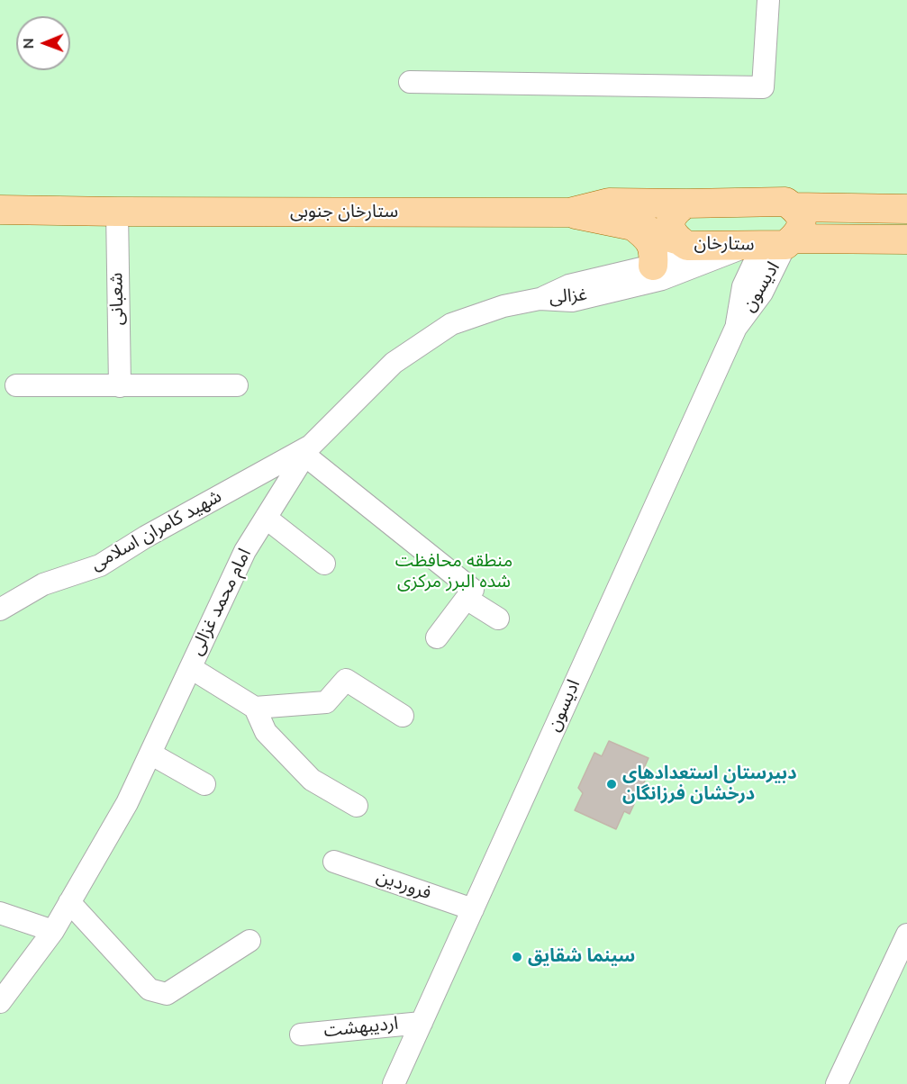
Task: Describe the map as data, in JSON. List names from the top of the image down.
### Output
{
  "streets": {
    "main road": ["ستارخان جنوبی", "ستارخان"],
    "street": [
      "ادیسون",
      "غزالی",
      "شعبانی",
      "شهید کامران اسلامی",
      "امام محمد غزالی",
      "فروردین",
      "اردیبهشت"
    ]
  },
  "crossings": [
    ["ستارخان جنوبی", "ستارخان"],
    ["ستارخان جنوبی", "شعبانی"],
    ["ستارخان", "ادیسون"],
    ["ستارخان", "غزالی"],
    ["ادیسون", "غزالی"],
    ["ادیسون", "فروردین"],
    ["ادیسون", "اردیبهشت"],
    ["غزالی", "امام محمد غزالی"],
    ["شهید کامران اسلامی", "امام محمد غزالی"]
  ],
  "parks": ["منطقه محافظت شده البرز مرکزی"],
  "places": ["دبیرستان استعدادهای درخشان فرزانگان", "سینما شقایق"],
  "north": "left"
}
